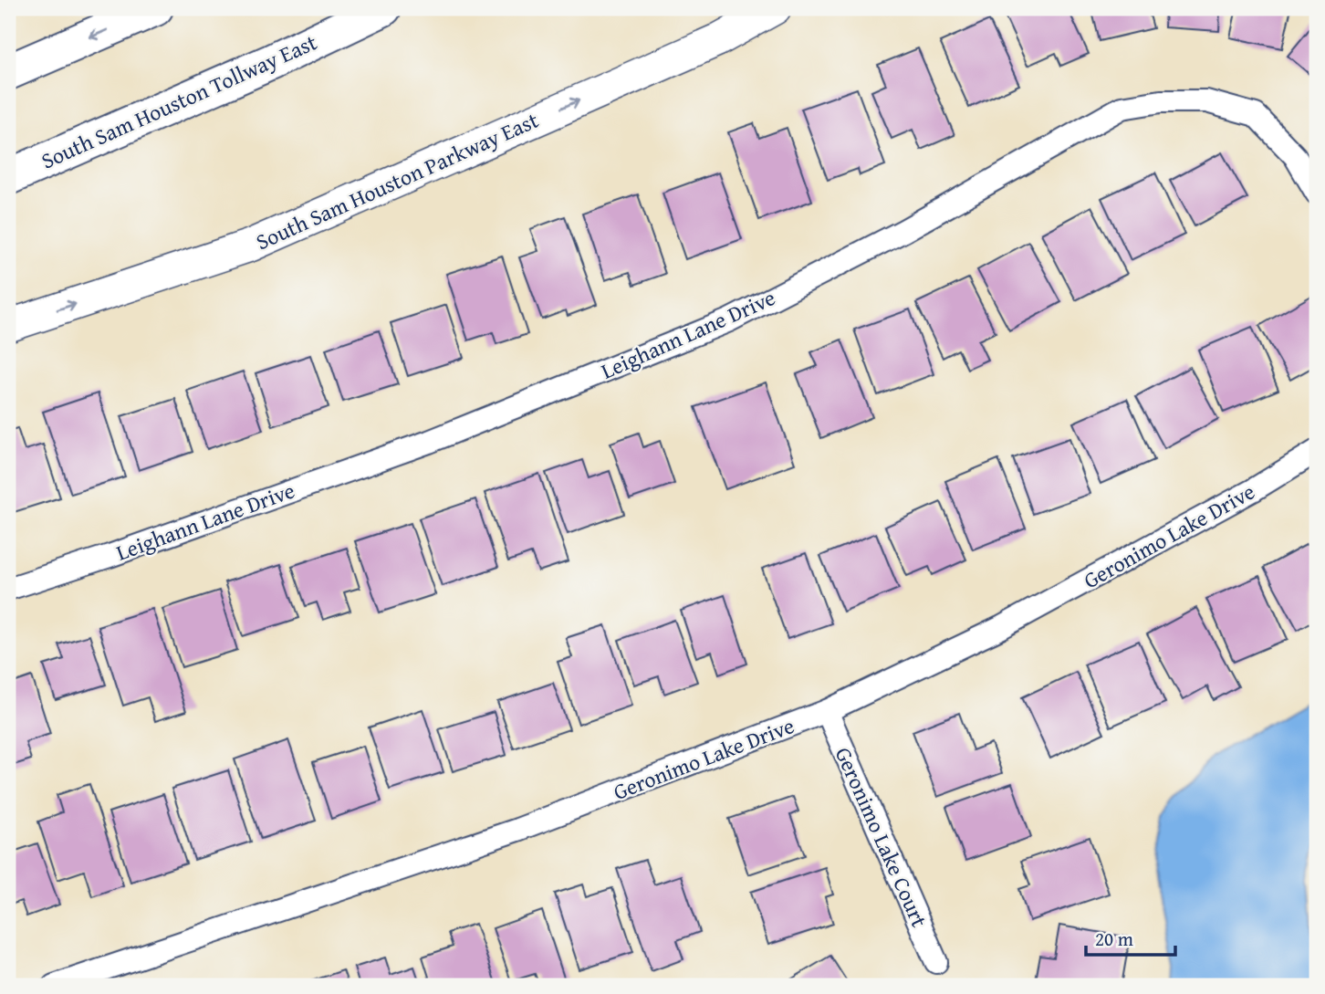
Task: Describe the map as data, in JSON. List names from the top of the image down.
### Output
{
  "streets": {
    "highway": ["South Sam Houston Tollway East"],
    "main road": ["South Sam Houston Parkway East"],
    "street": ["Leighann Lane Drive", "Geronimo Lake Drive", "Geronimo Lake Court"]
  },
  "crossings": [
    ["Geronimo Lake Drive", "Geronimo Lake Court"]
  ],
  "one_way": ["South Sam Houston Parkway East"],
  "scale_bar": "20 m"
}
